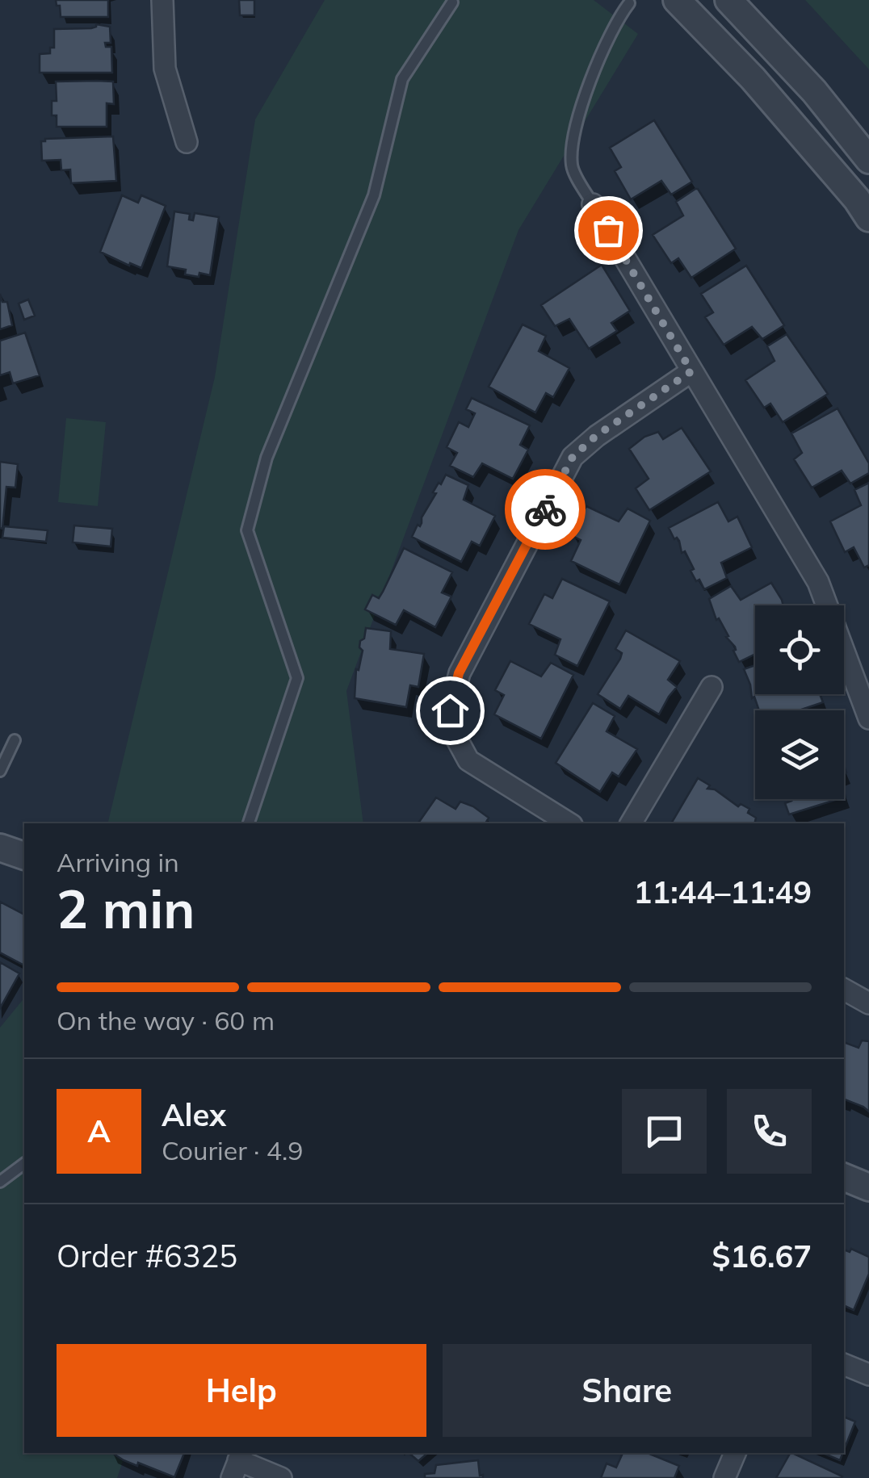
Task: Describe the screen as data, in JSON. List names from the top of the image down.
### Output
{
  "page": {
    "heading": ["2 min", "Arriving in", "11:44–11:49"],
    "panel": [
      "Alex",
      "Courier · 4.9",
      "Order #6325",
      "$16.67"
    ],
    "bar": "On the way · 60 m",
    "round": "A",
    "buttons": ["Help", "Share"]
  }
}
